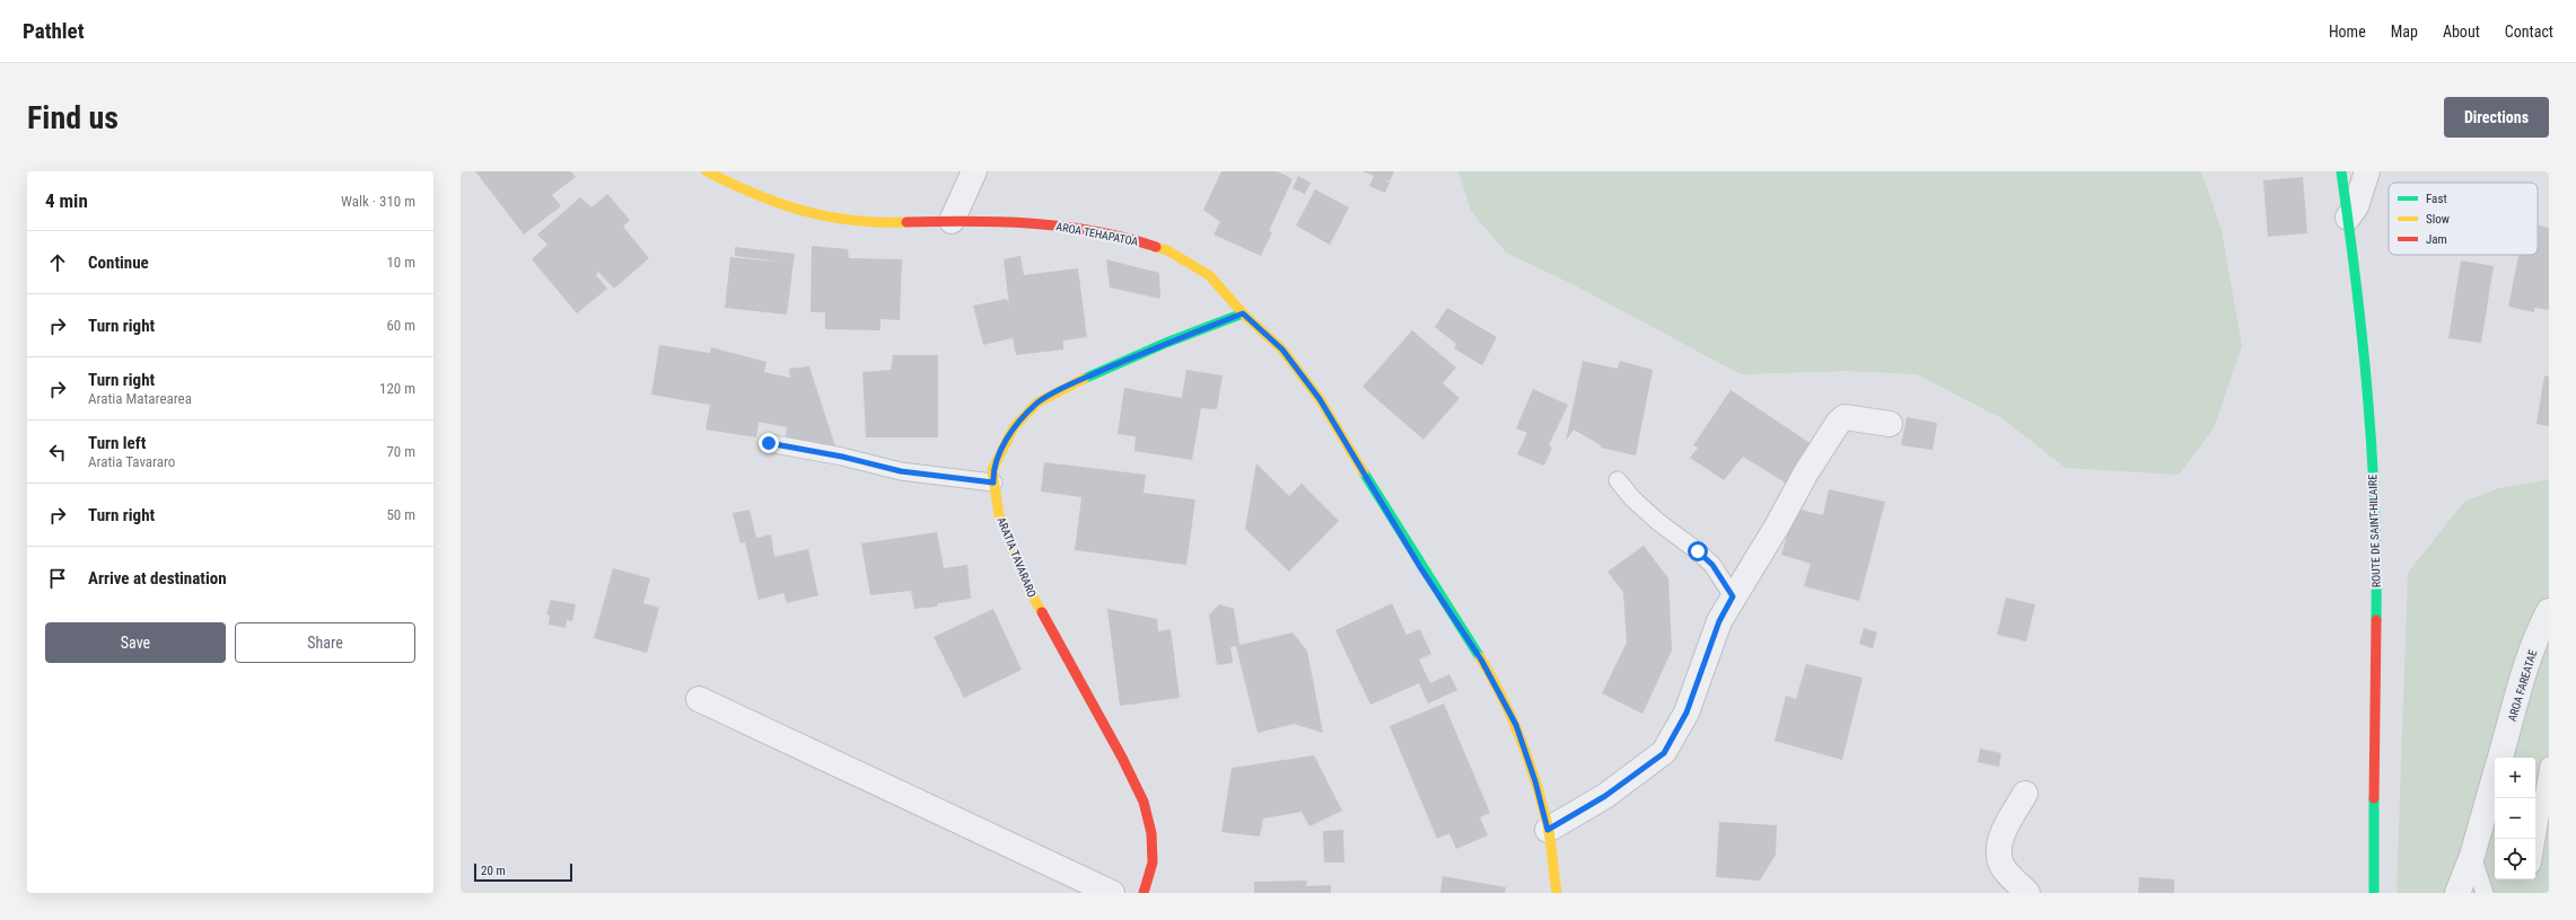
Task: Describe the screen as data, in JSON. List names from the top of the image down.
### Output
{
  "streets": {
    "main road": ["AROA TEHAPATOA", "ROUTE DE SAINT-HILAIRE", "ARATIA TAVARARO"],
    "street": ["AROA FAREATAE"]
  },
  "crossings": [
    ["AROA TEHAPATOA", "ARATIA TAVARARO"]
  ],
  "legend": ["Fast", "Slow", "Jam"],
  "scale_bar": "20 m",
  "page": {
    "header": "Pathlet",
    "nav": [
      "Home",
      "Map",
      "About",
      "Contact"
    ],
    "buttons": [
      "Directions",
      ["Save", "Share"]
    ],
    "title": "Find us",
    "heading": ["4 min", "Walk · 310 m"],
    "list": [
      ["Continue", "10 m"],
      ["Turn right", "60 m"],
      ["Turn right", "Aratia Matarearea", "120 m"],
      ["Turn left", "Aratia Tavararo", "70 m"],
      ["Turn right", "50 m"],
      "Arrive at destination"
    ],
    "map_buttons": ["+", "−"],
    "scale": "20 m"
  }
}
